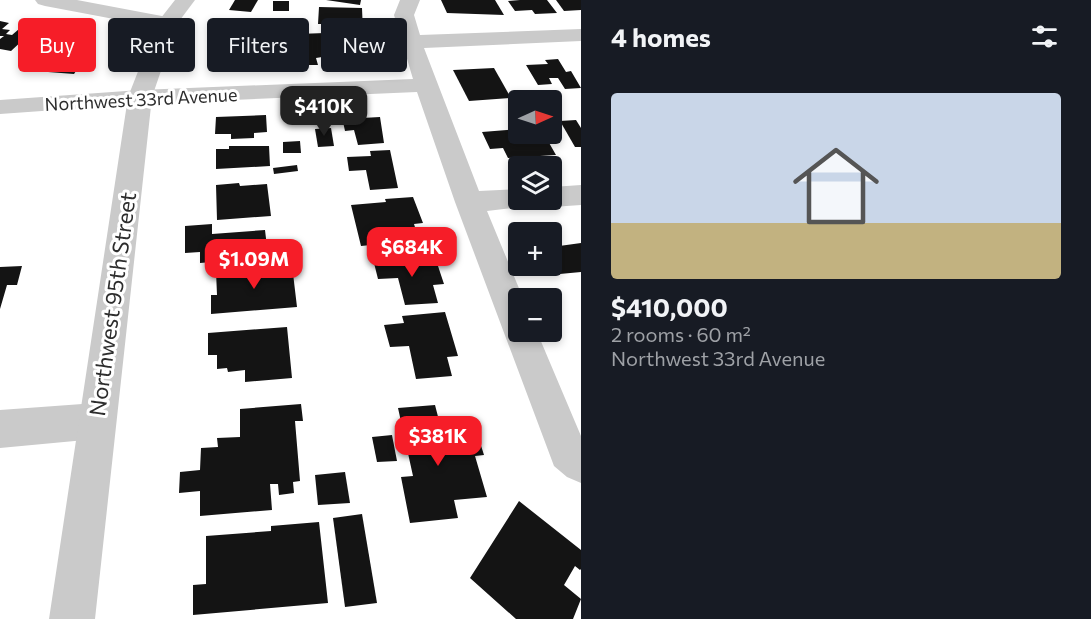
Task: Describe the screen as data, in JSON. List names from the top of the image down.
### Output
{
  "streets": {
    "street": ["Northwest 33rd Avenue", "Northwest 95th Street"]
  },
  "crossings": [
    ["Northwest 33rd Avenue", "Northwest 95th Street"]
  ],
  "north": "right",
  "page": {
    "heading": "4 homes",
    "chip": [
      "Buy",
      "Rent",
      "Filters",
      "New"
    ],
    "list": [
      {
        "name": "$410,000",
        "note": "2 rooms · 60 m² · Northwest 33rd Avenue"
      }
    ],
    "price": [
      "$410K",
      "$684K",
      "$1.09M",
      "$381K"
    ],
    "map_buttons": ["+", "−"]
  }
}
